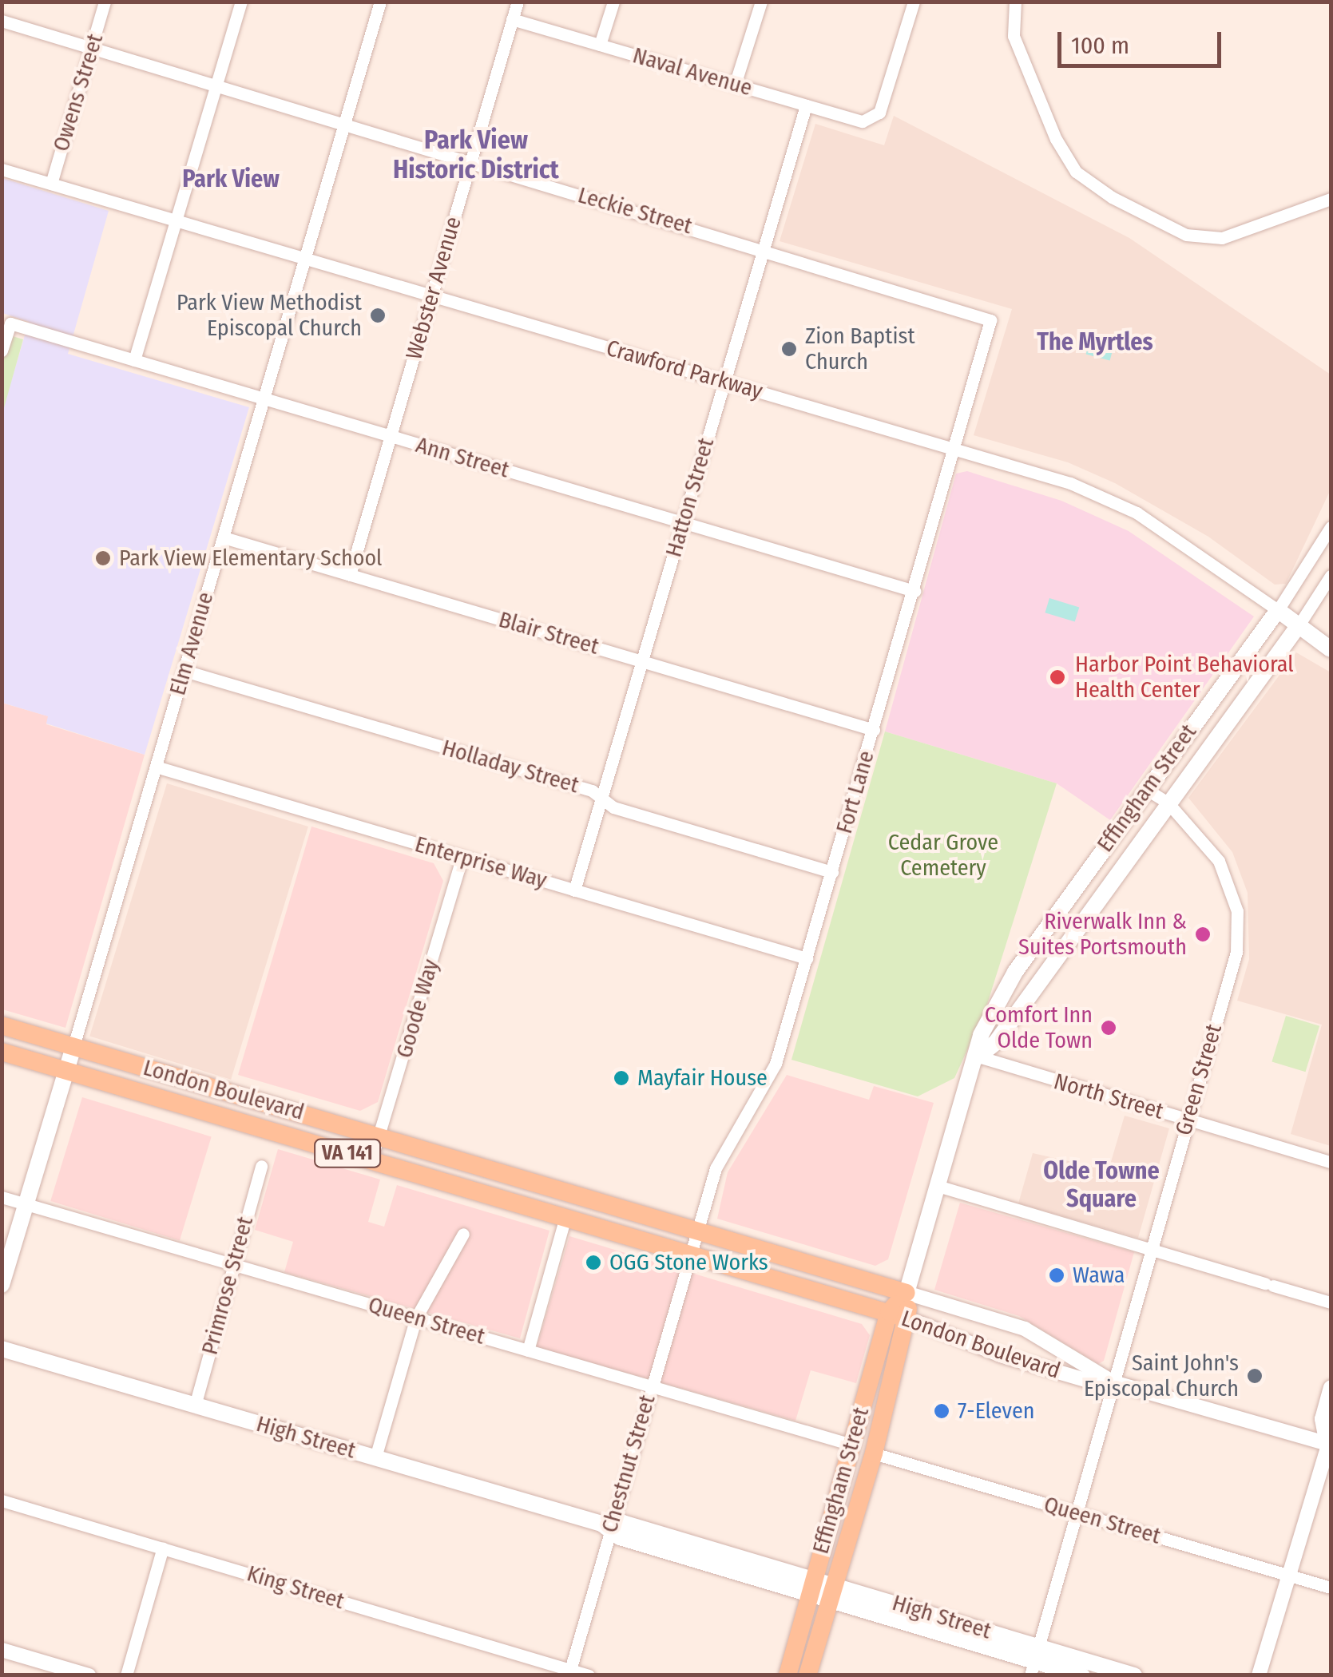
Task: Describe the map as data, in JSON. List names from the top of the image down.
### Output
{
  "streets": {
    "main road": [
      "Crawford Parkway",
      "Elm Avenue",
      "Effingham Street",
      "London Boulevard",
      "VA 141",
      "High Street"
    ],
    "street": [
      "Naval Avenue",
      "Owens Street",
      "Leckie Street",
      "Webster Avenue",
      "Ann Street",
      "Hatton Street",
      "Blair Street",
      "Holladay Street",
      "Fort Lane",
      "Enterprise Way",
      "Goode Way",
      "Green Street",
      "North Street",
      "Primrose Street",
      "Queen Street",
      "Chestnut Street",
      "King Street"
    ]
  },
  "crossings": [
    ["Naval Avenue", "Webster Avenue"],
    ["Naval Avenue", "Hatton Street"],
    ["Owens Street", "Leckie Street"],
    ["Owens Street", "Crawford Parkway"],
    ["Leckie Street", "Webster Avenue"],
    ["Leckie Street", "Hatton Street"],
    ["Leckie Street", "Elm Avenue"],
    ["Leckie Street", "Fort Lane"],
    ["Webster Avenue", "Crawford Parkway"],
    ["Webster Avenue", "Ann Street"],
    ["Webster Avenue", "Blair Street"],
    ["Crawford Parkway", "Hatton Street"],
    ["Crawford Parkway", "Elm Avenue"],
    ["Crawford Parkway", "Effingham Street"],
    ["Crawford Parkway", "Fort Lane"],
    ["Ann Street", "Hatton Street"],
    ["Ann Street", "Elm Avenue"],
    ["Ann Street", "Fort Lane"],
    ["Hatton Street", "Blair Street"],
    ["Hatton Street", "Holladay Street"],
    ["Hatton Street", "Enterprise Way"],
    ["Blair Street", "Elm Avenue"],
    ["Blair Street", "Fort Lane"],
    ["Elm Avenue", "Holladay Street"],
    ["Elm Avenue", "Enterprise Way"],
    ["Elm Avenue", "London Boulevard"],
    ["Elm Avenue", "Queen Street"],
    ["Holladay Street", "Fort Lane"],
    ["Effingham Street", "Green Street"],
    ["Effingham Street", "London Boulevard"],
    ["Effingham Street", "North Street"],
    ["Effingham Street", "Queen Street"],
    ["Effingham Street", "High Street"],
    ["Fort Lane", "Enterprise Way"],
    ["Fort Lane", "London Boulevard"],
    ["Fort Lane", "Chestnut Street"],
    ["Enterprise Way", "Goode Way"],
    ["Goode Way", "London Boulevard"],
    ["Green Street", "London Boulevard"],
    ["Green Street", "North Street"],
    ["Green Street", "Queen Street"],
    ["Green Street", "High Street"],
    ["London Boulevard", "Chestnut Street"],
    ["Primrose Street", "Queen Street"],
    ["Primrose Street", "High Street"],
    ["Queen Street", "Chestnut Street"],
    ["High Street", "Chestnut Street"],
    ["Chestnut Street", "King Street"]
  ],
  "districts": [
    "Park View Historic District",
    "Park View",
    "The Myrtles",
    "Olde Towne Square"
  ],
  "parks": ["Cedar Grove Cemetery"],
  "places": [
    "Park View Methodist Episcopal Church",
    "Zion Baptist Church",
    "Park View Elementary School",
    "Harbor Point Behavioral Health Center",
    "Riverwalk Inn & Suites Portsmouth",
    "Comfort Inn Olde Town",
    "Mayfair House",
    "OGG Stone Works",
    "Wawa",
    "Saint John's Episcopal Church",
    "7-Eleven"
  ],
  "scale_bar": "100 m"
}
